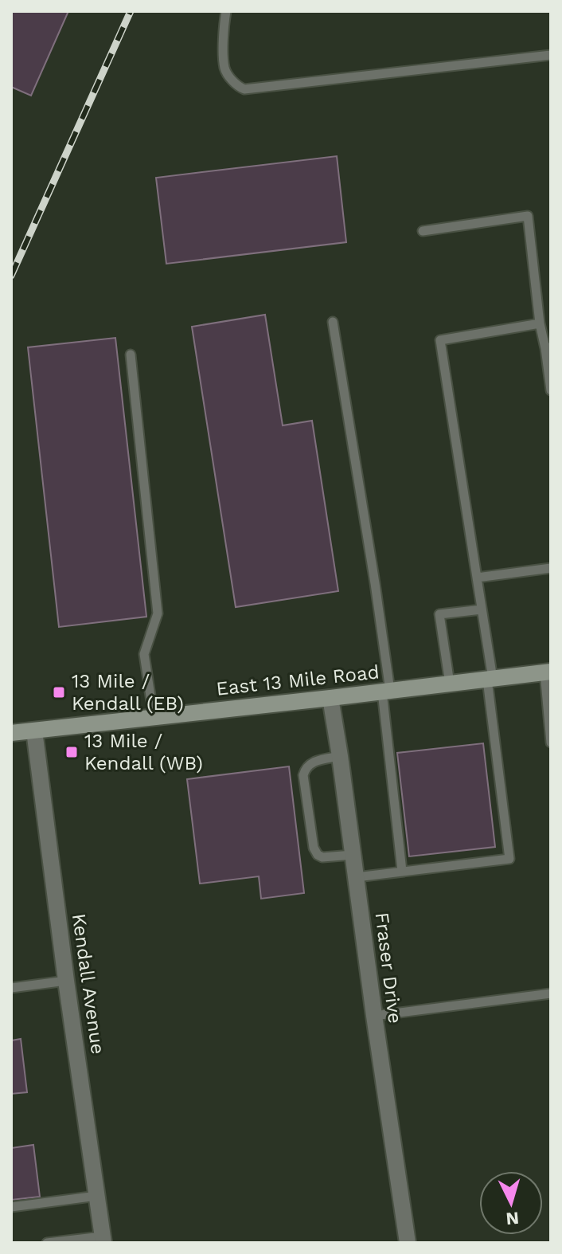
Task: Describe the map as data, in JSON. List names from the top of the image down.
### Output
{
  "streets": {
    "main road": ["East 13 Mile Road"],
    "street": ["Fraser Drive", "Kendall Avenue"]
  },
  "crossings": [
    ["East 13 Mile Road", "Fraser Drive"],
    ["East 13 Mile Road", "Kendall Avenue"]
  ],
  "places": {
    "transit": ["13 Mile / Kendall (EB)", "13 Mile / Kendall (WB)"]
  },
  "north": "bottom"
}
